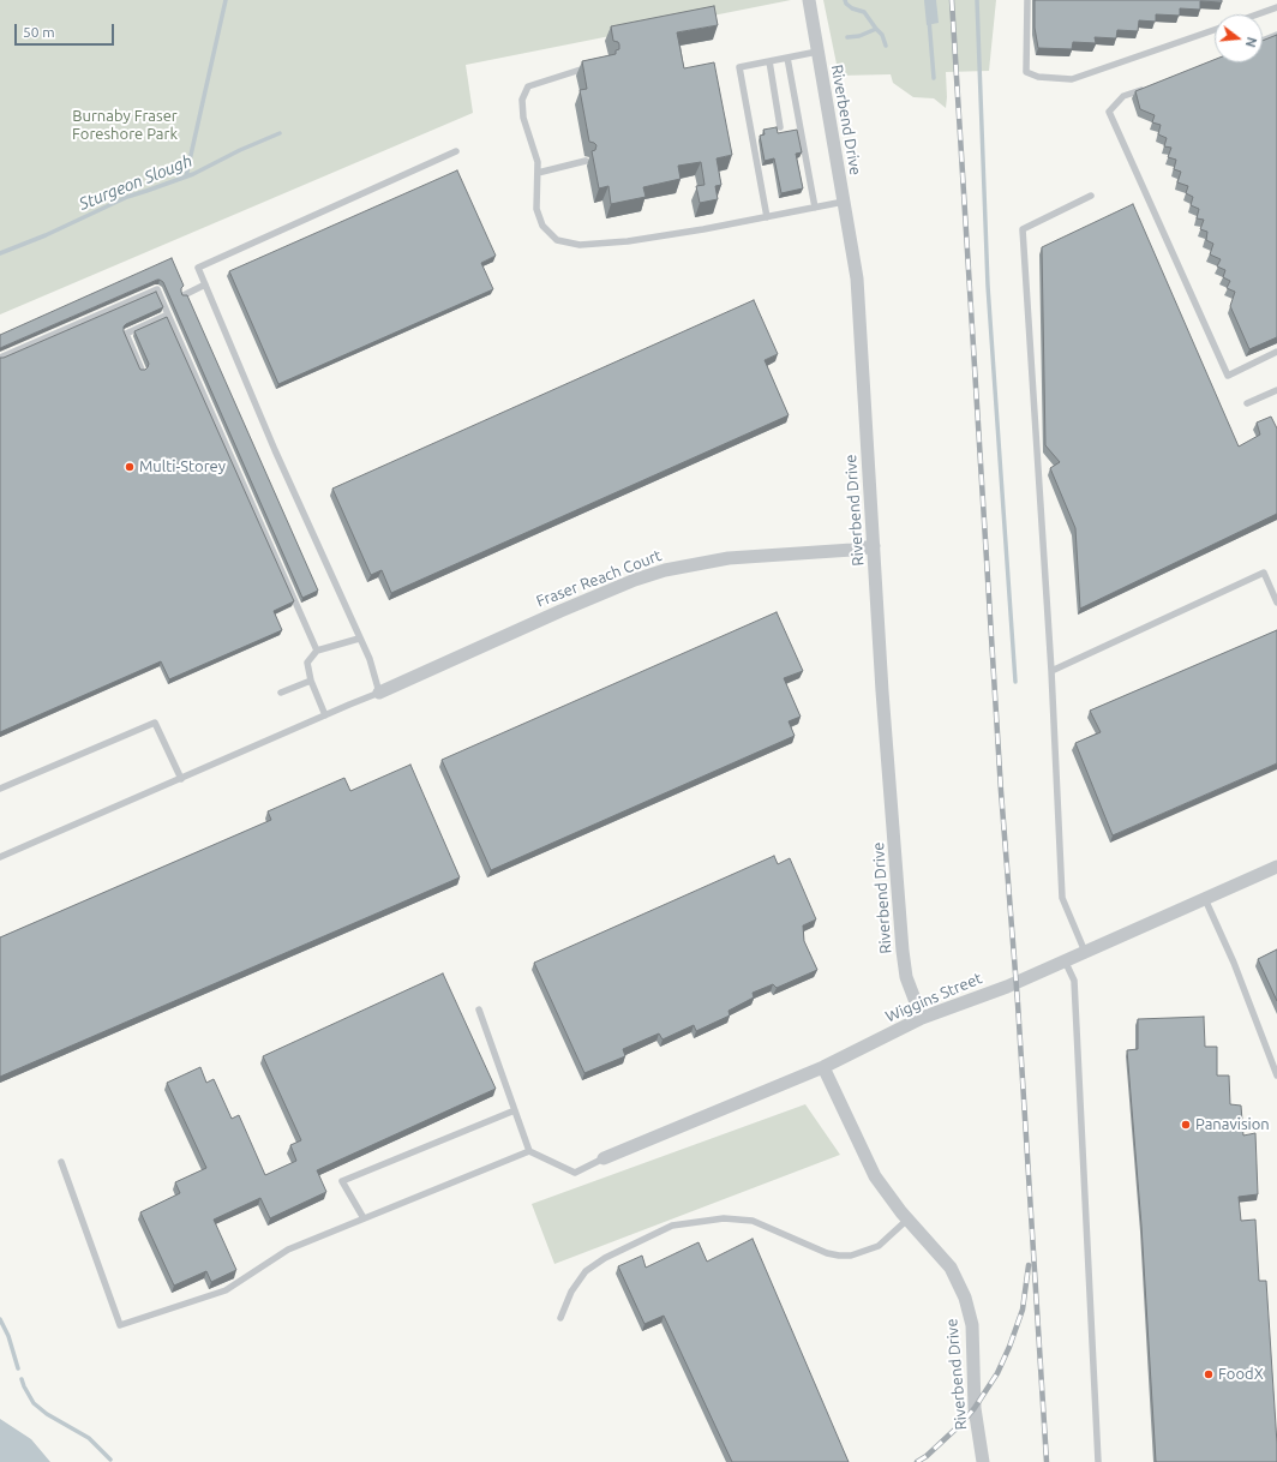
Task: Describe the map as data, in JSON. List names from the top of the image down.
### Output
{
  "streets": {
    "street": ["Riverbend Drive", "Fraser Reach Court", "Wiggins Street"]
  },
  "crossings": [
    ["Riverbend Drive", "Fraser Reach Court"],
    ["Riverbend Drive", "Wiggins Street"]
  ],
  "water": ["Sturgeon Slough"],
  "parks": ["Burnaby Fraser Foreshore Park"],
  "places": ["Multi-Storey", "Panavision", "FoodX"],
  "scale_bar": "50 m",
  "north": "right"
}
